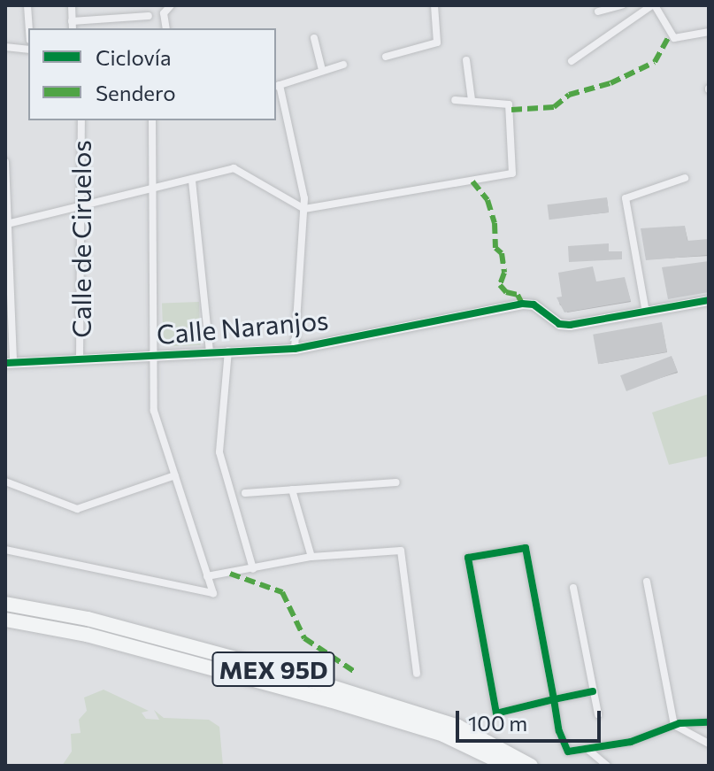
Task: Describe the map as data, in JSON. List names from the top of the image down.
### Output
{
  "streets": {
    "highway": ["MEX 95D"],
    "street": ["Calle de Ciruelos", "Calle Naranjos"]
  },
  "crossings": [
    ["Calle de Ciruelos", "Calle Naranjos"]
  ],
  "legend": ["Ciclovía", "Sendero"],
  "scale_bar": "100 m"
}
